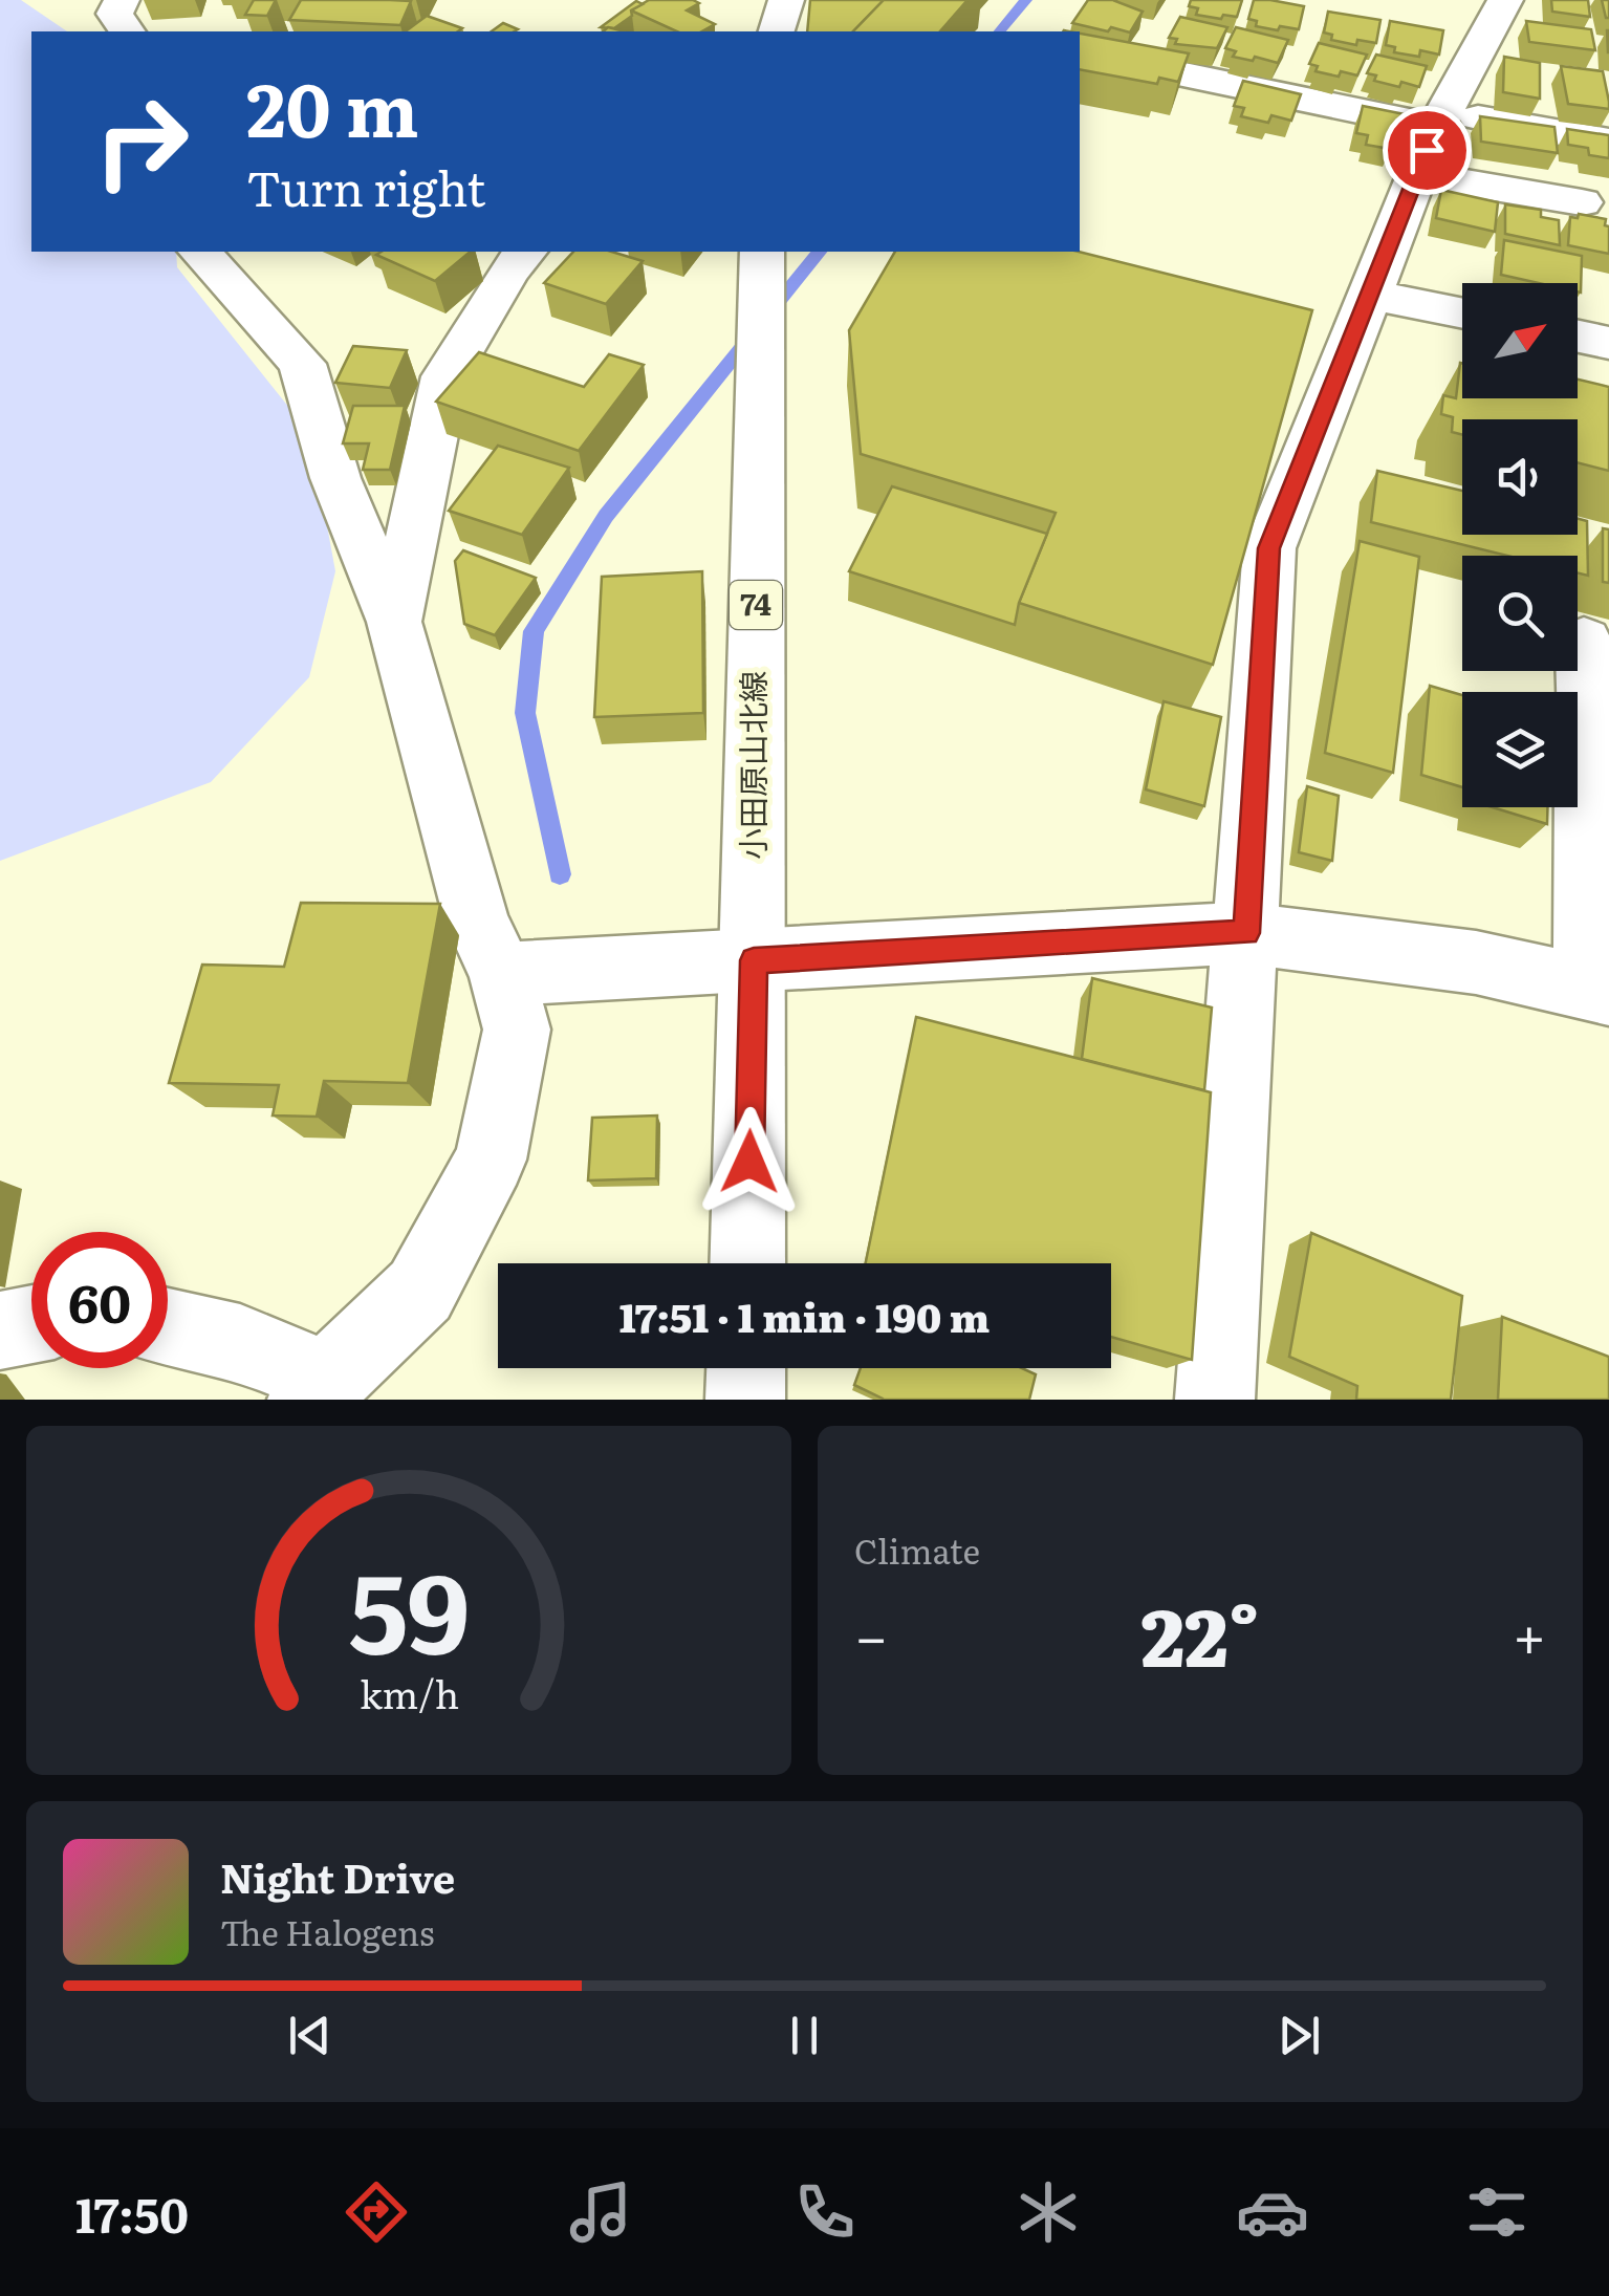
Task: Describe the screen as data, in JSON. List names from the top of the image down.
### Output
{
  "streets": {
    "street": ["74", "小田原山北線"]
  },
  "north": "top right",
  "page": {
    "turn": ["20 m", "Turn right"],
    "limit": "60",
    "trip": "17:51 · 1 min · 190 m",
    "tile": "Climate",
    "heat": ["−", "22°", "+"],
    "song": ["Night Drive", "The Halogens"],
    "tabs": "17:50",
    "gauge": ["59", "km/h"]
  }
}
